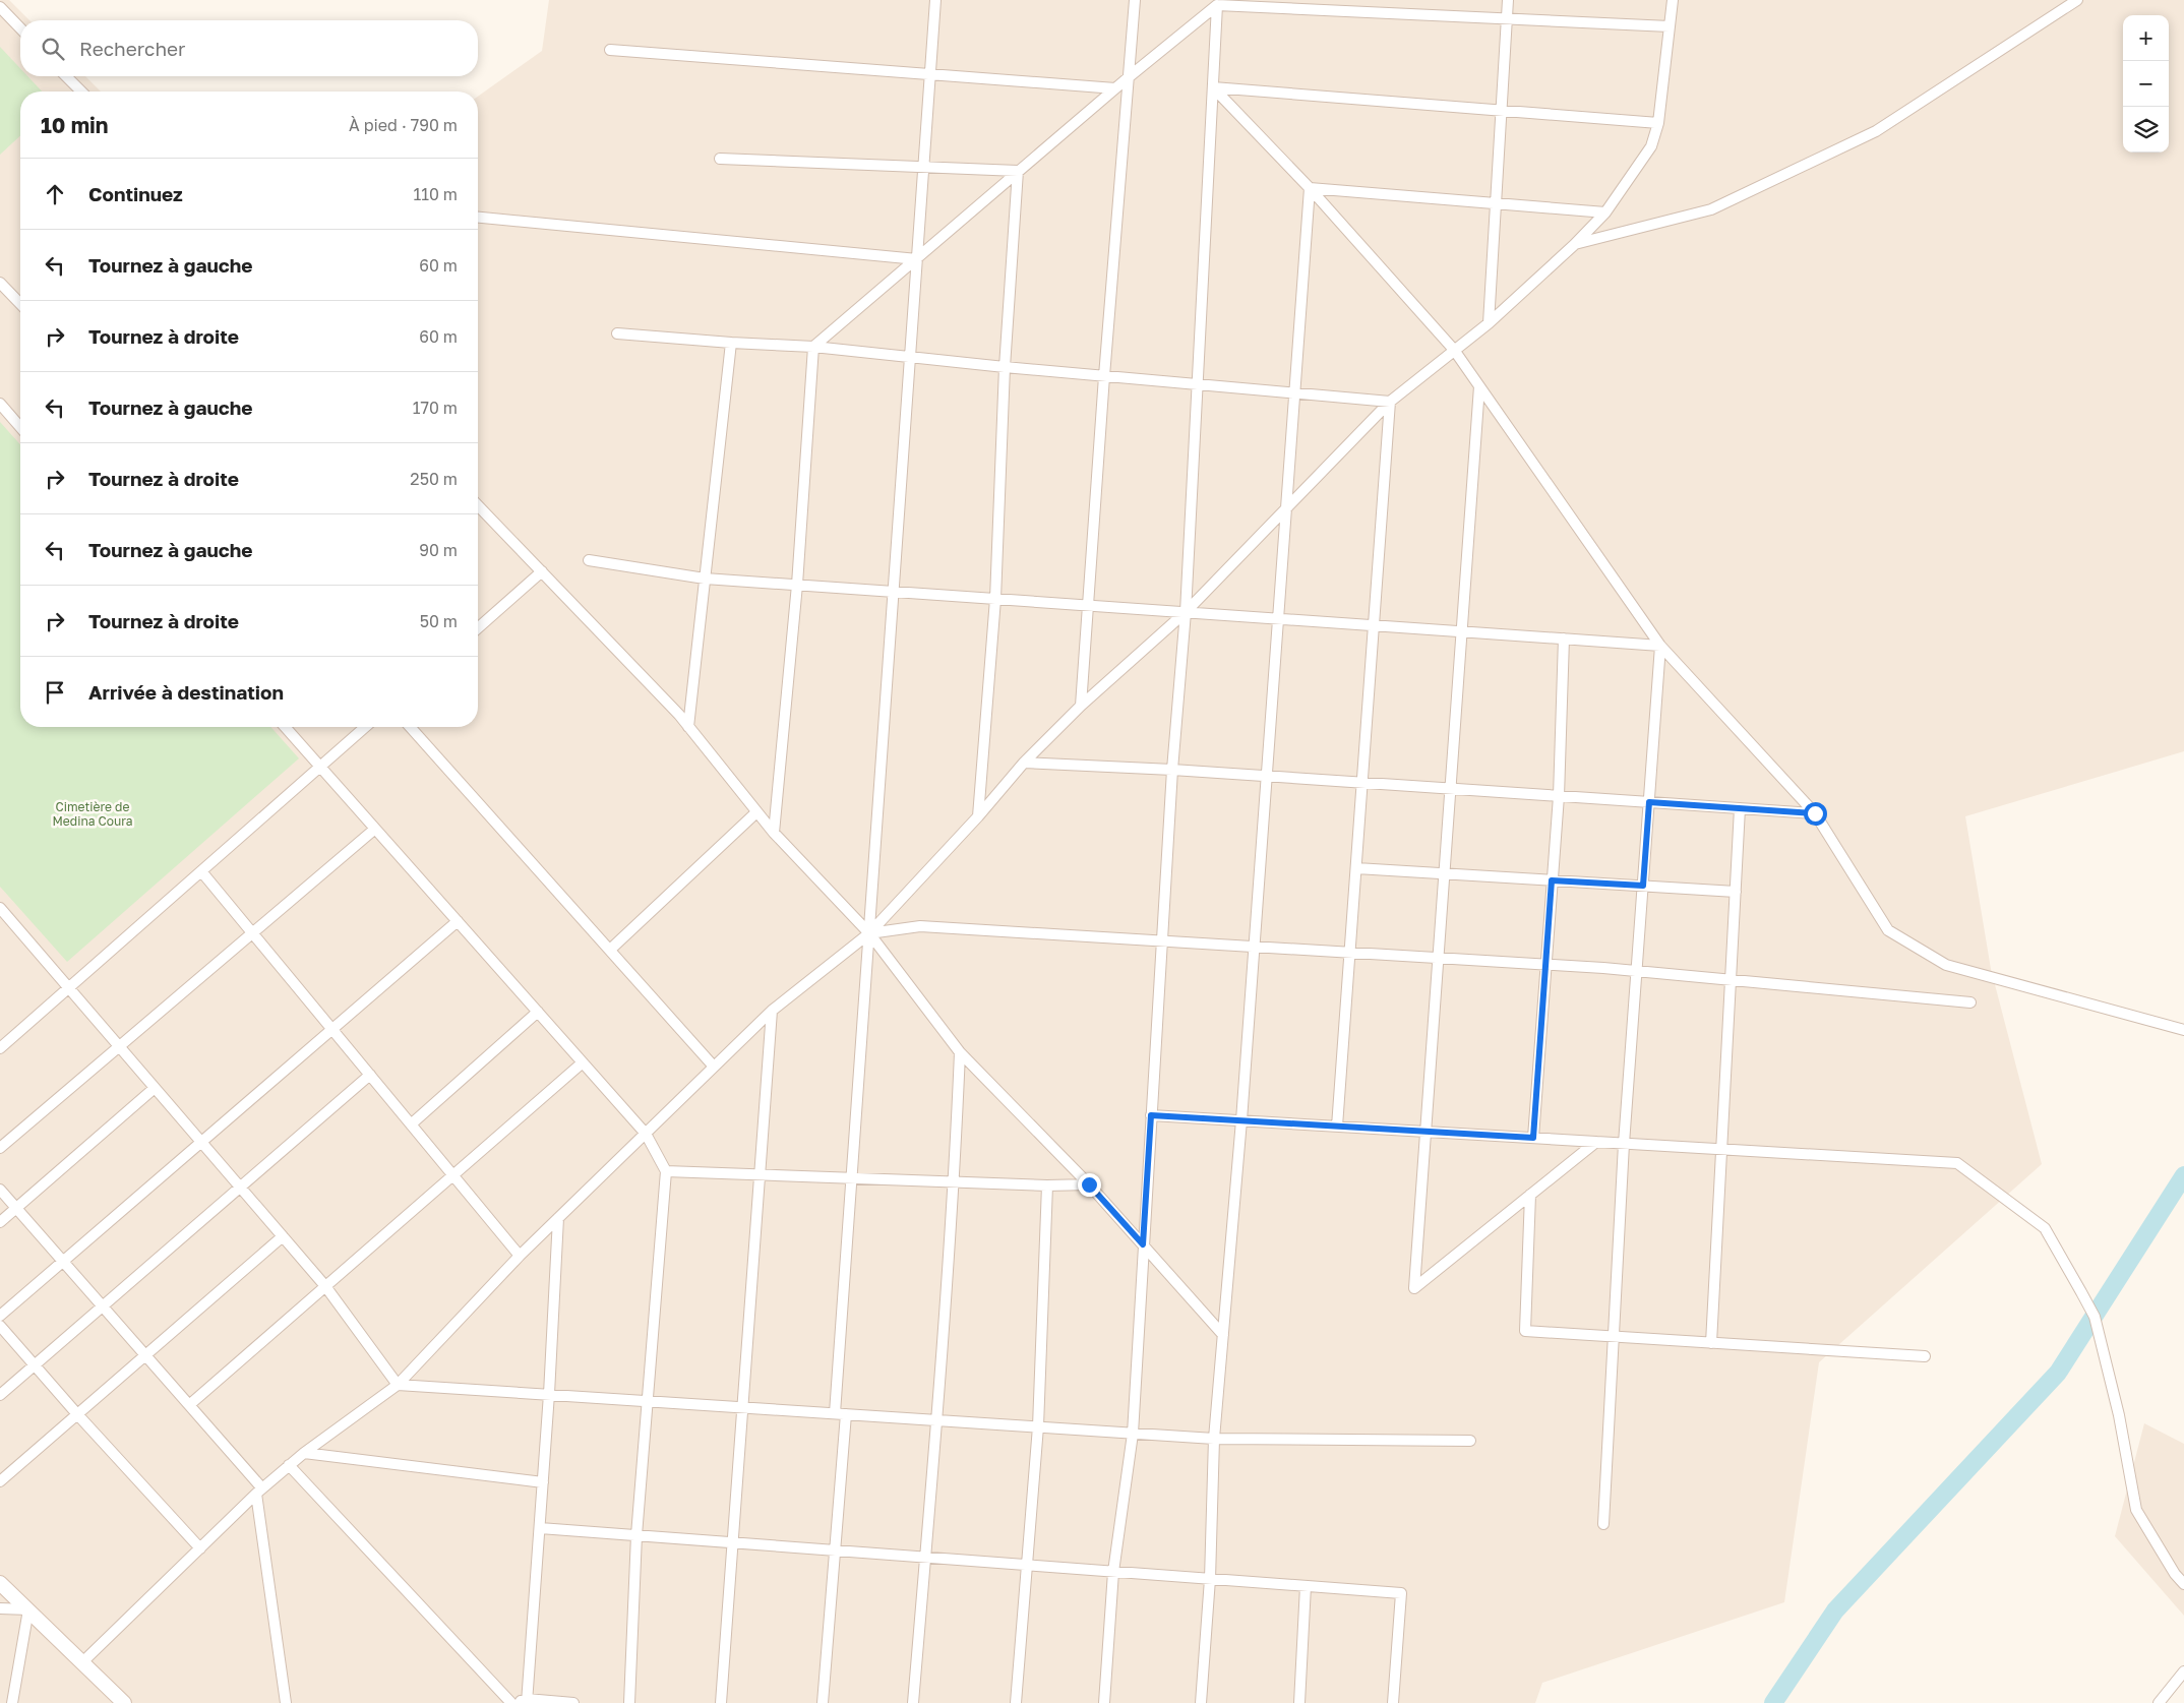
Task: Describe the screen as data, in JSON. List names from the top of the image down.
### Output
{
  "parks": ["Cimetière de Medina Coura"],
  "page": {
    "map_buttons": ["+", "−"],
    "search": "Rechercher",
    "heading": ["10 min", "À pied · 790 m"],
    "list": [
      ["Continuez", "110 m"],
      ["Tournez à gauche", "60 m"],
      ["Tournez à droite", "60 m"],
      ["Tournez à gauche", "170 m"],
      ["Tournez à droite", "250 m"],
      ["Tournez à gauche", "90 m"],
      ["Tournez à droite", "50 m"],
      "Arrivée à destination"
    ]
  }
}
